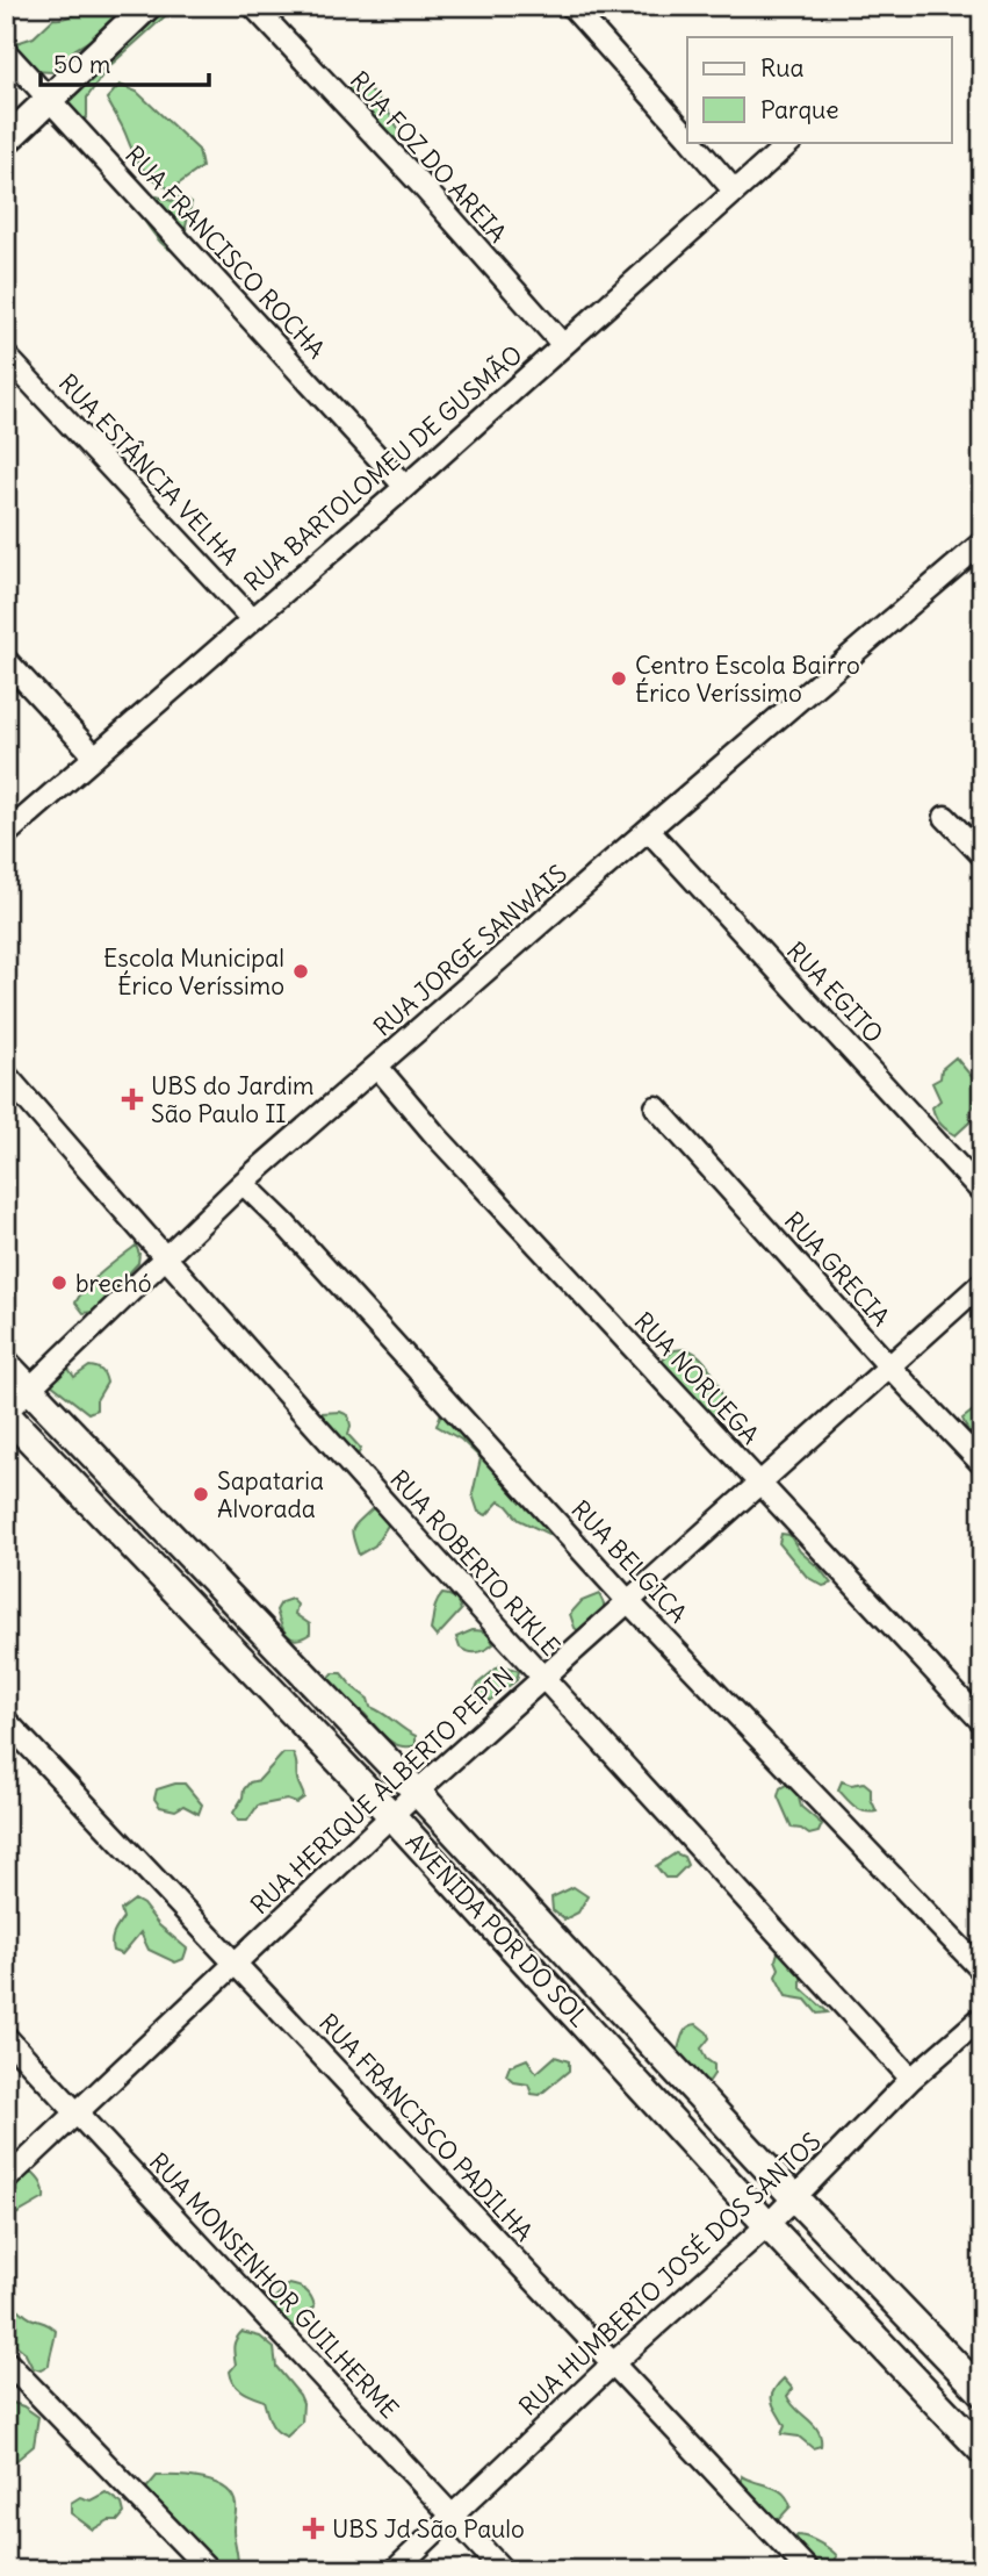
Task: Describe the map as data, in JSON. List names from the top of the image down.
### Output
{
  "streets": {
    "street": [
      "RUA FOZ DO AREIA",
      "RUA FRANCISCO ROCHA",
      "RUA BARTOLOMEU DE GUSMÃO",
      "RUA ESTÂNCIA VELHA",
      "RUA JORGE SANWAIS",
      "RUA EGITO",
      "RUA GRECIA",
      "RUA NORUEGA",
      "RUA BELGICA",
      "RUA ROBERTO RIKLE",
      "RUA HERIQUE ALBERTO PEPIN",
      "AVENIDA POR DO SOL",
      "RUA FRANCISCO PADILHA",
      "RUA HUMBERTO JOSÉ DOS SANTOS",
      "RUA MONSENHOR GUILHERME"
    ]
  },
  "crossings": [
    ["RUA FOZ DO AREIA", "RUA BARTOLOMEU DE GUSMÃO"],
    ["RUA FRANCISCO ROCHA", "RUA BARTOLOMEU DE GUSMÃO"],
    ["RUA BARTOLOMEU DE GUSMÃO", "RUA ESTÂNCIA VELHA"],
    ["RUA JORGE SANWAIS", "RUA EGITO"],
    ["RUA JORGE SANWAIS", "RUA NORUEGA"],
    ["RUA JORGE SANWAIS", "RUA BELGICA"],
    ["RUA JORGE SANWAIS", "RUA ROBERTO RIKLE"],
    ["RUA JORGE SANWAIS", "AVENIDA POR DO SOL"],
    ["RUA GRECIA", "RUA HERIQUE ALBERTO PEPIN"],
    ["RUA NORUEGA", "RUA HERIQUE ALBERTO PEPIN"],
    ["RUA BELGICA", "RUA HERIQUE ALBERTO PEPIN"],
    ["RUA ROBERTO RIKLE", "RUA HERIQUE ALBERTO PEPIN"],
    ["RUA ROBERTO RIKLE", "RUA HUMBERTO JOSÉ DOS SANTOS"],
    ["RUA HERIQUE ALBERTO PEPIN", "AVENIDA POR DO SOL"],
    ["RUA HERIQUE ALBERTO PEPIN", "RUA FRANCISCO PADILHA"],
    ["RUA HERIQUE ALBERTO PEPIN", "RUA MONSENHOR GUILHERME"],
    ["AVENIDA POR DO SOL", "RUA HUMBERTO JOSÉ DOS SANTOS"],
    ["RUA FRANCISCO PADILHA", "RUA HUMBERTO JOSÉ DOS SANTOS"],
    ["RUA HUMBERTO JOSÉ DOS SANTOS", "RUA MONSENHOR GUILHERME"]
  ],
  "places": {
    "other": [
      "Centro Escola Bairro Érico Veríssimo",
      "Escola Municipal Érico Veríssimo",
      "brechó",
      "Sapataria Alvorada"
    ],
    "health": ["UBS do Jardim São Paulo II", "UBS Jd São Paulo"]
  },
  "legend": ["Rua", "Parque"],
  "scale_bar": "50 m"
}
